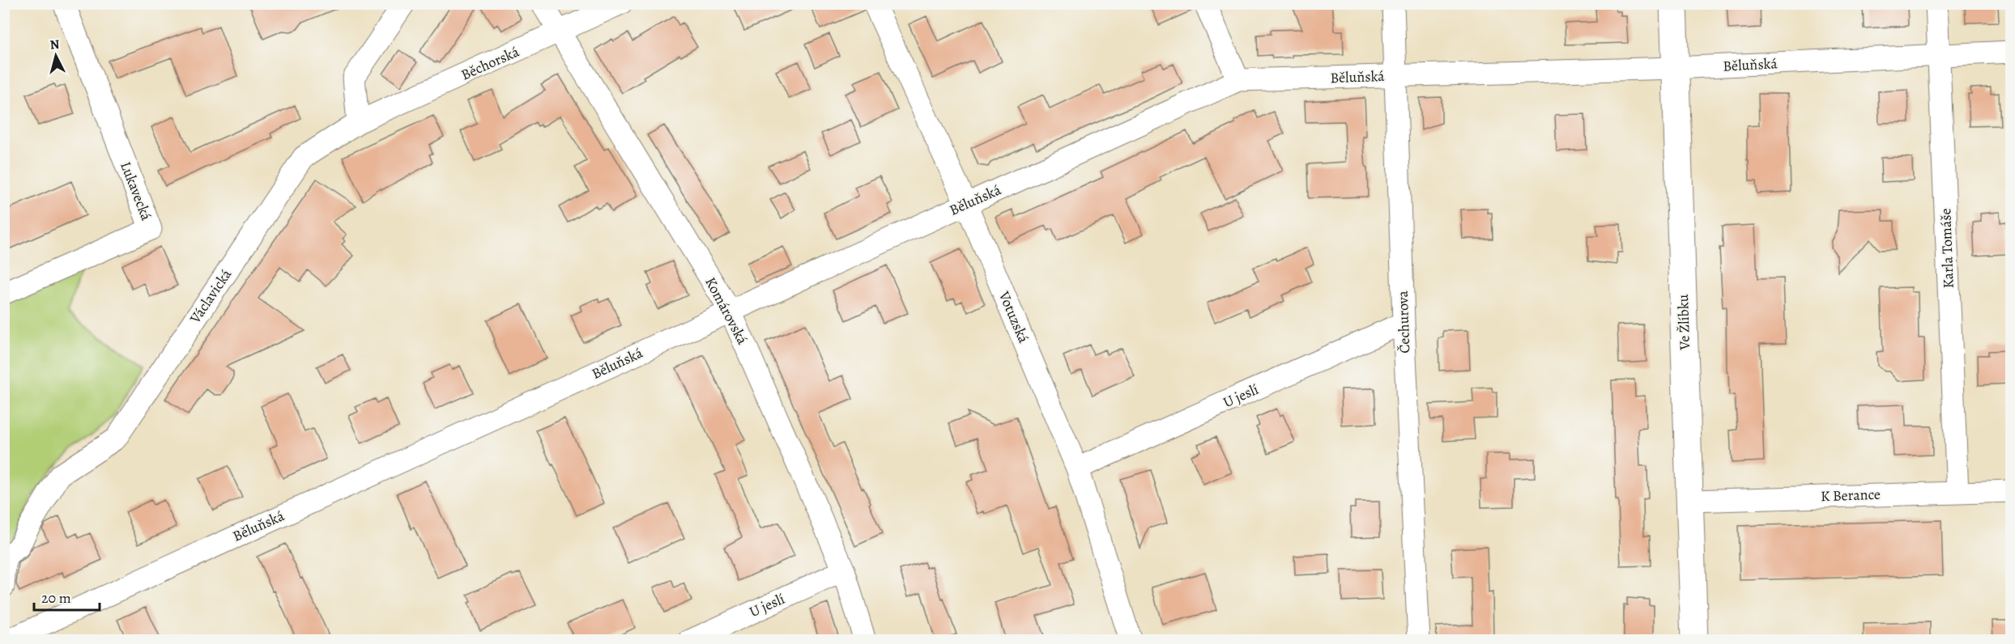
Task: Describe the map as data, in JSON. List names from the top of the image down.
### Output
{
  "streets": {
    "street": [
      "Běchorská",
      "Běluňská",
      "Lukavecká",
      "Karla Tomáše",
      "Václavická",
      "Komárovská",
      "Votuzská",
      "Čechurova",
      "Ve Žlíbku",
      "U jeslí",
      "K Berance"
    ]
  },
  "crossings": [
    ["Běchorská", "Václavická"],
    ["Běchorská", "Komárovská"],
    ["Běluňská", "Karla Tomáše"],
    ["Běluňská", "Komárovská"],
    ["Běluňská", "Votuzská"],
    ["Běluňská", "Čechurova"],
    ["Běluňská", "Ve Žlíbku"],
    ["Karla Tomáše", "K Berance"],
    ["Komárovská", "U jeslí"],
    ["Votuzská", "U jeslí"],
    ["Čechurova", "U jeslí"],
    ["Ve Žlíbku", "K Berance"]
  ],
  "scale_bar": "20 m",
  "north": "top"
}
